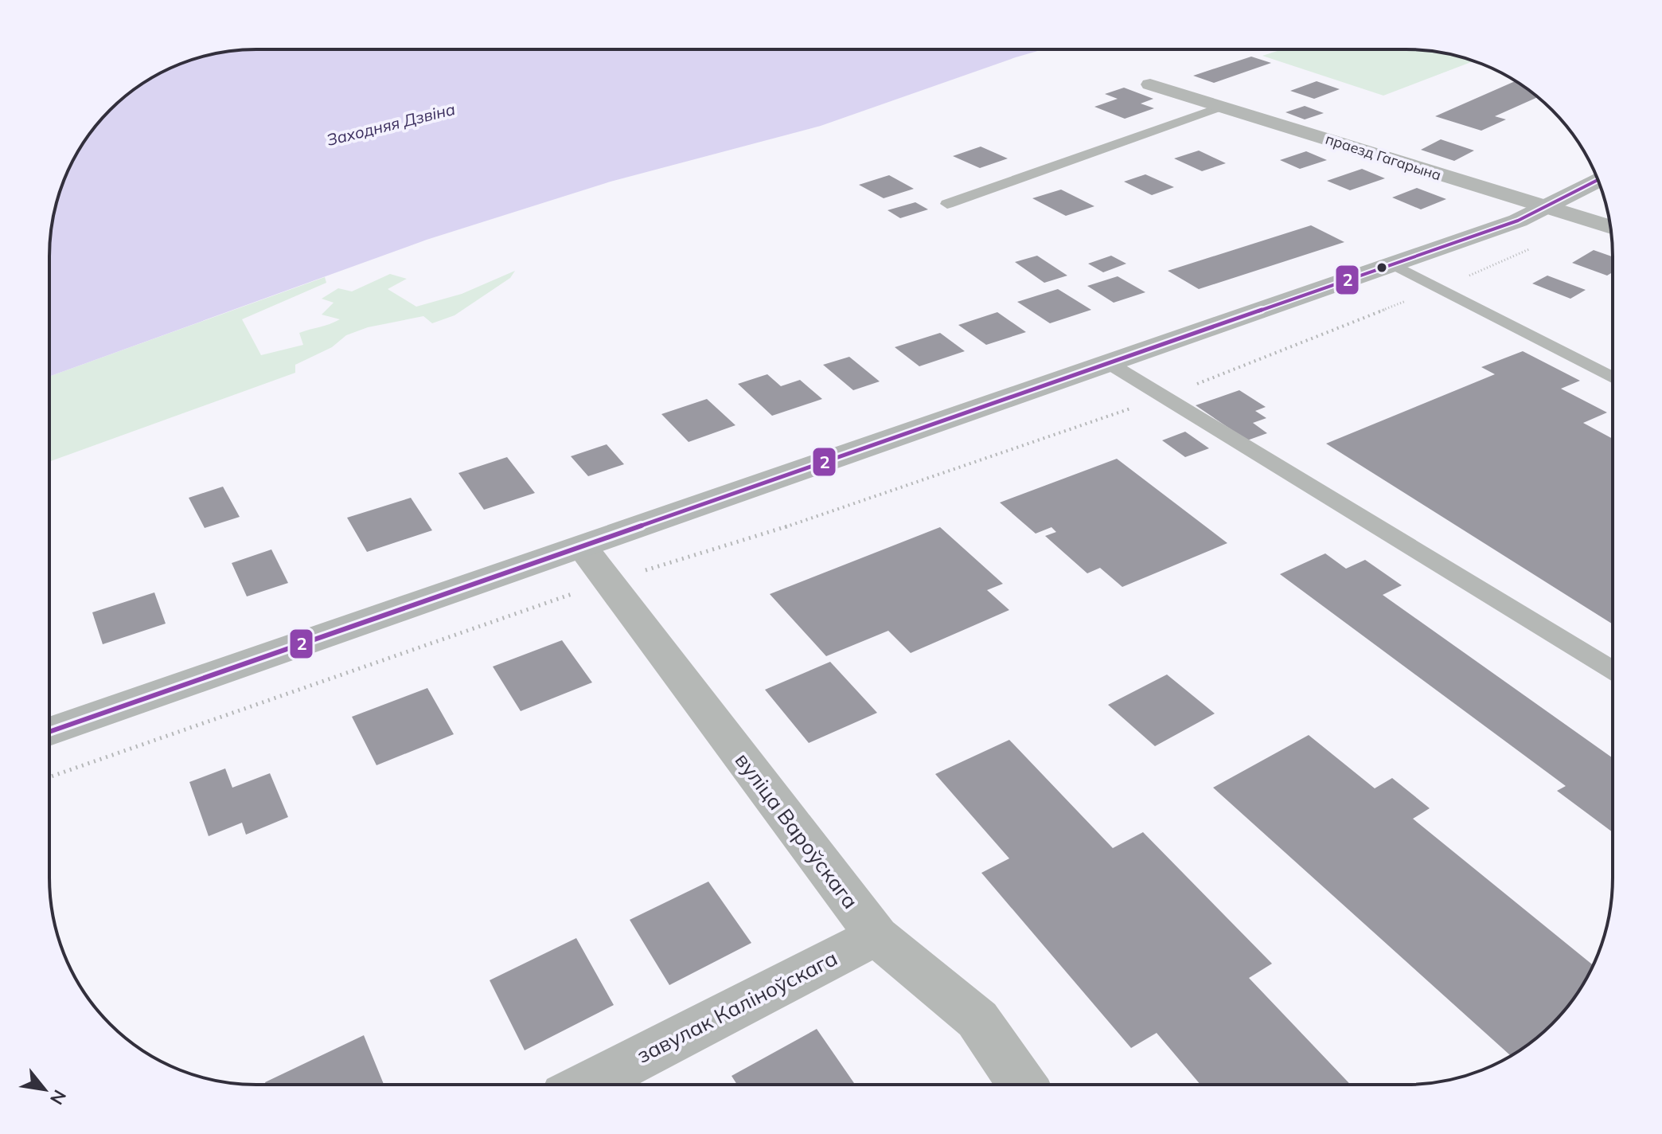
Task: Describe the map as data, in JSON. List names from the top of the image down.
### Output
{
  "streets": {
    "street": ["праезд Гагарына", "вуліца Вароўскага", "завулак Каліноўскага"]
  },
  "crossings": [
    ["вуліца Вароўскага", "завулак Каліноўскага"]
  ],
  "water": ["Заходняя Дзвіна"],
  "lines": ["transit line 2"],
  "north": "bottom right"
}
